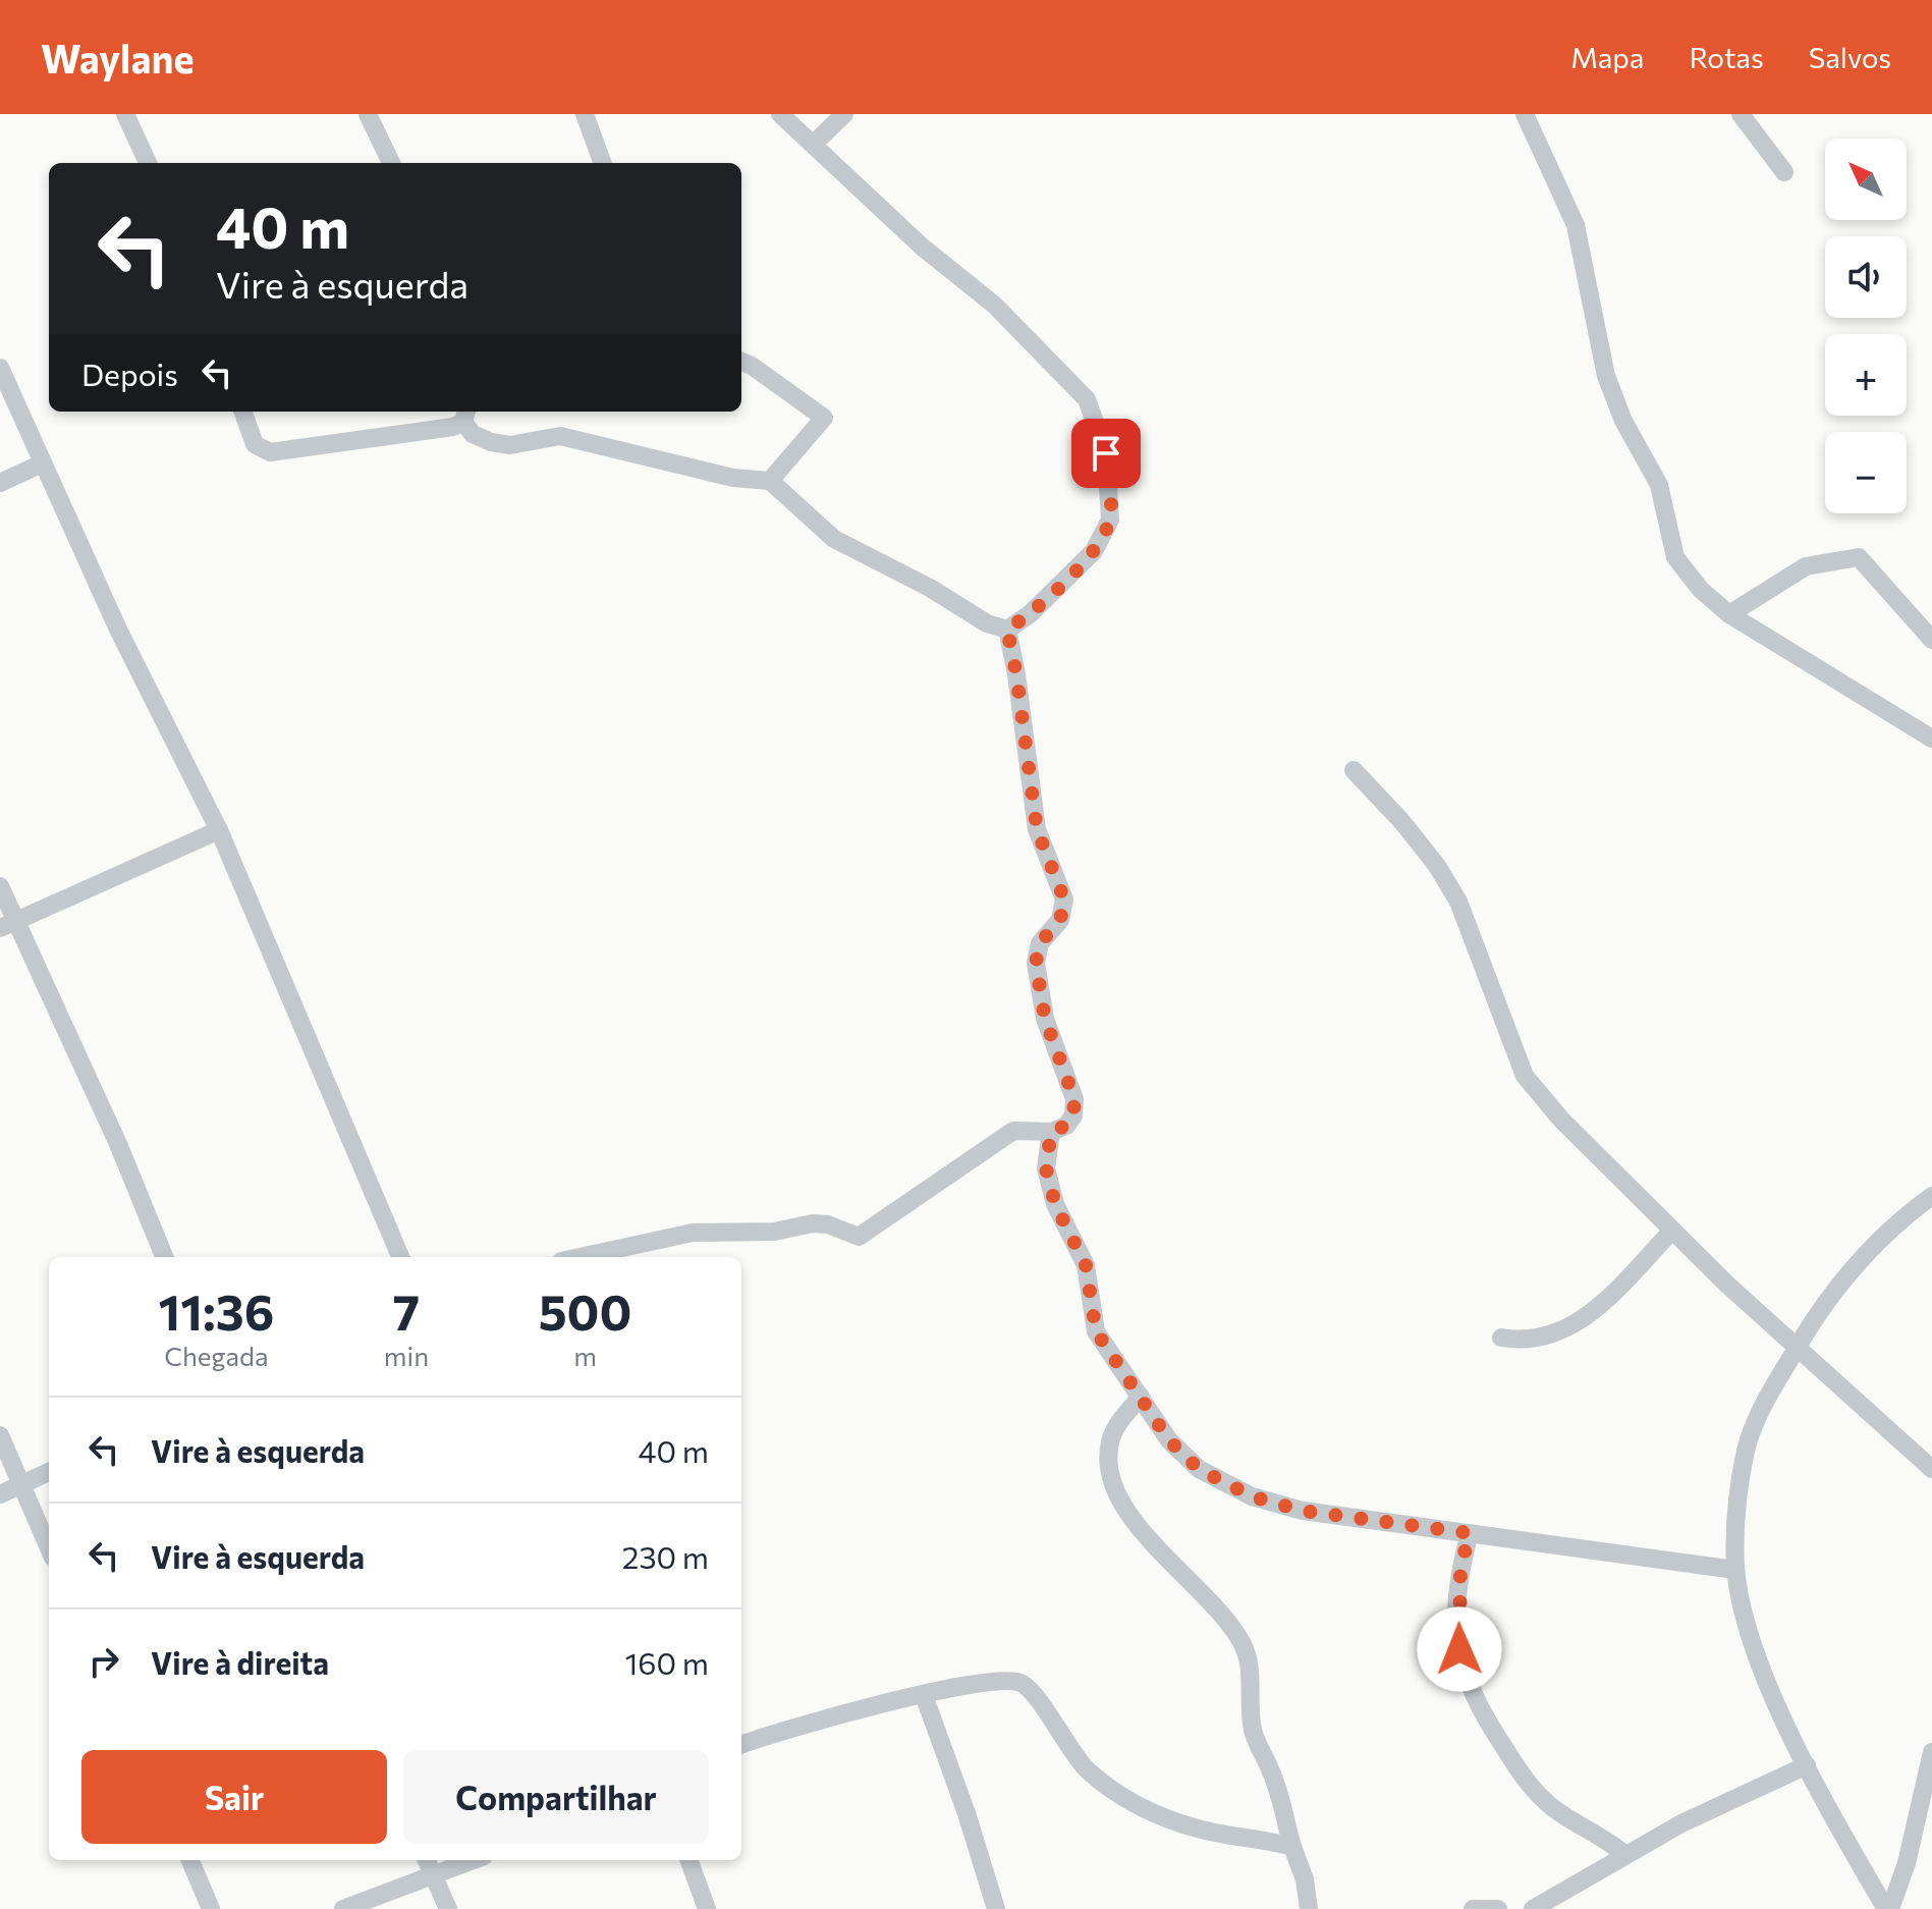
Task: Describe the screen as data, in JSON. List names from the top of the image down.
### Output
{
  "north": "top left",
  "page": {
    "header": "Waylane",
    "nav": ["Mapa", "Rotas", "Salvos"],
    "map_buttons": ["+", "−"],
    "turn": ["40 m", "Vire à esquerda"],
    "then": "Depois",
    "eta": [
      "11:36",
      "Chegada",
      "7",
      "min",
      "500",
      "m"
    ],
    "list": [
      {
        "name": "Vire à esquerda",
        "value": "40 m"
      },
      {
        "name": "Vire à esquerda",
        "value": "230 m"
      },
      {
        "name": "Vire à direita",
        "value": "160 m"
      }
    ],
    "buttons": ["Sair", "Compartilhar"]
  }
}
